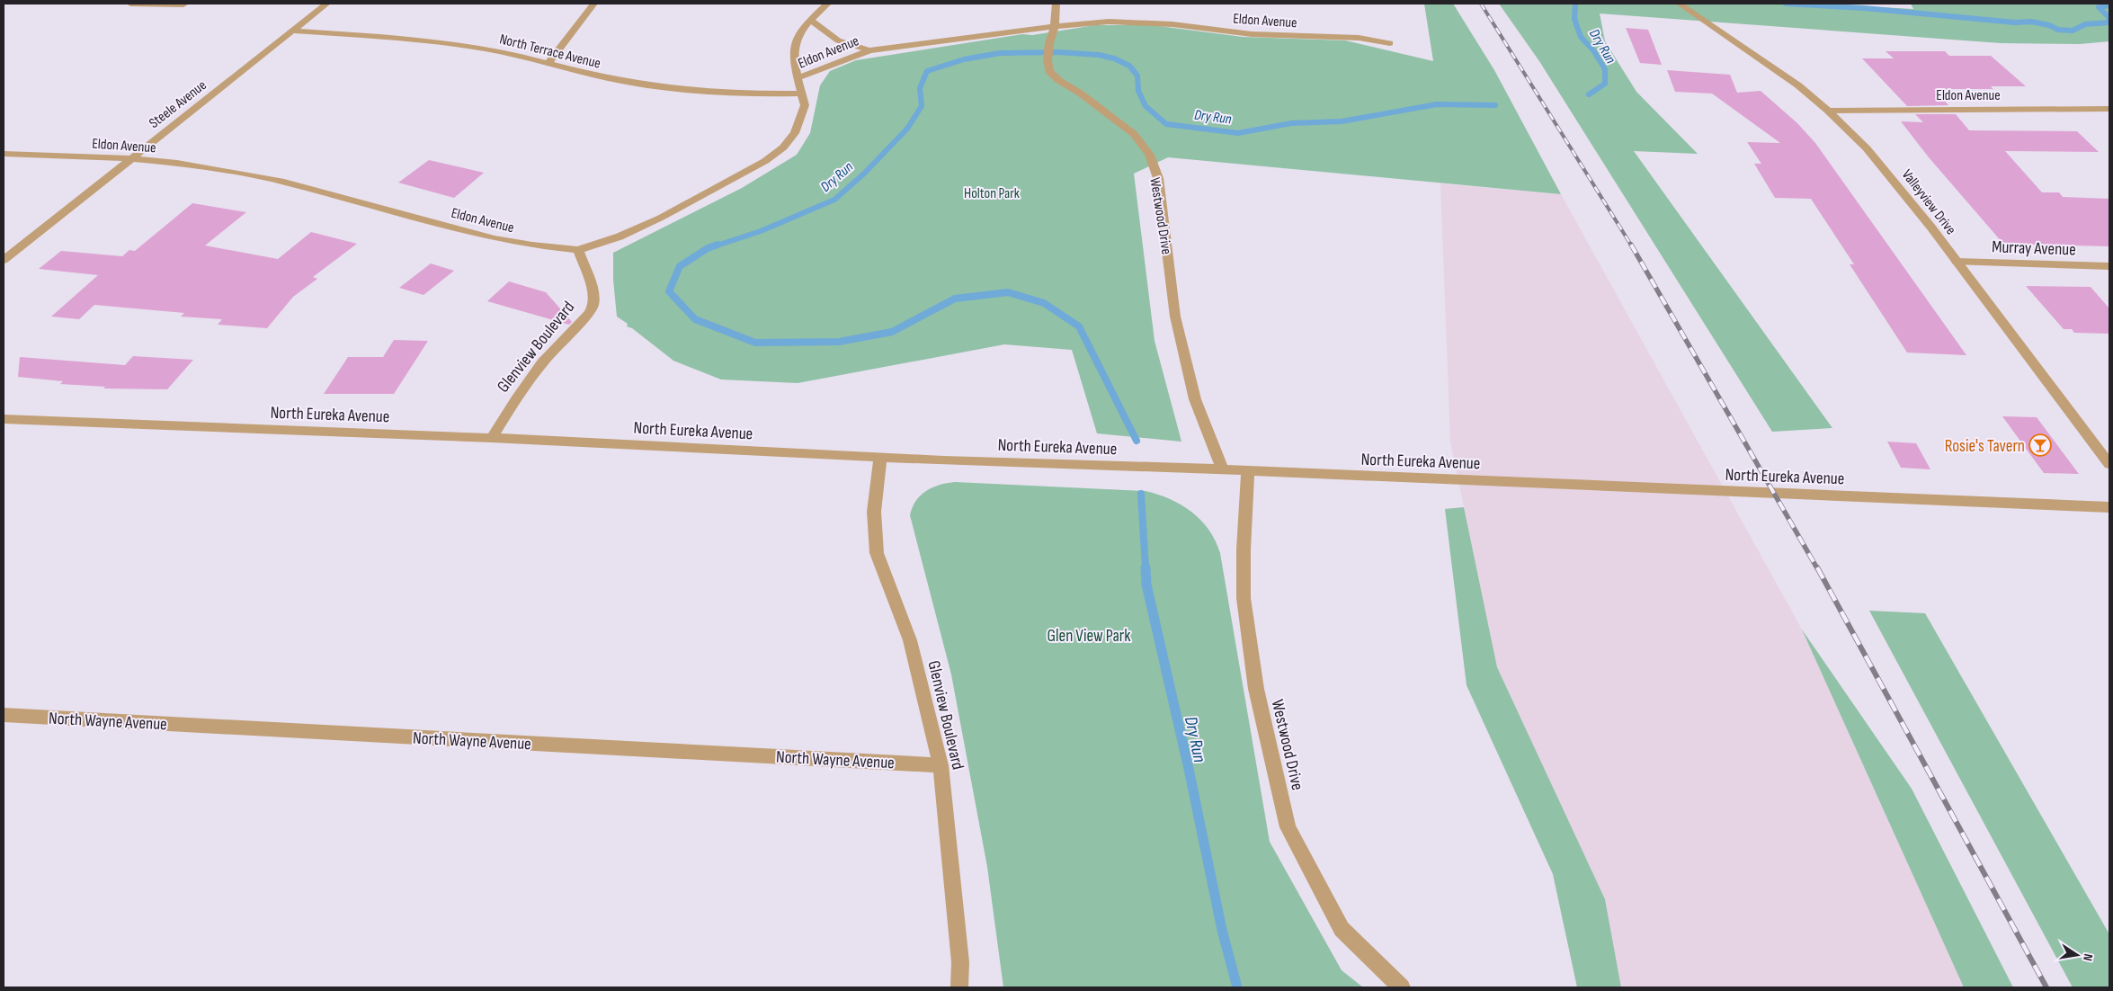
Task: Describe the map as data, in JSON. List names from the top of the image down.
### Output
{
  "streets": {
    "street": [
      "Eldon Avenue",
      "North Terrace Avenue",
      "Steele Avenue",
      "Valleyview Drive",
      "Westwood Drive",
      "Murray Avenue",
      "Glenview Boulevard",
      "North Eureka Avenue",
      "North Wayne Avenue"
    ]
  },
  "crossings": [
    ["Eldon Avenue", "North Terrace Avenue"],
    ["Eldon Avenue", "Steele Avenue"],
    ["Eldon Avenue", "Valleyview Drive"],
    ["Eldon Avenue", "Westwood Drive"],
    ["Eldon Avenue", "Glenview Boulevard"],
    ["North Terrace Avenue", "Steele Avenue"],
    ["Valleyview Drive", "Murray Avenue"],
    ["Westwood Drive", "North Eureka Avenue"],
    ["Glenview Boulevard", "North Eureka Avenue"],
    ["Glenview Boulevard", "North Wayne Avenue"]
  ],
  "water": ["Dry Run"],
  "parks": ["Holton Park", "Glen View Park"],
  "places": {
    "bar": ["Rosie's Tavern"]
  },
  "north": "right"
}
